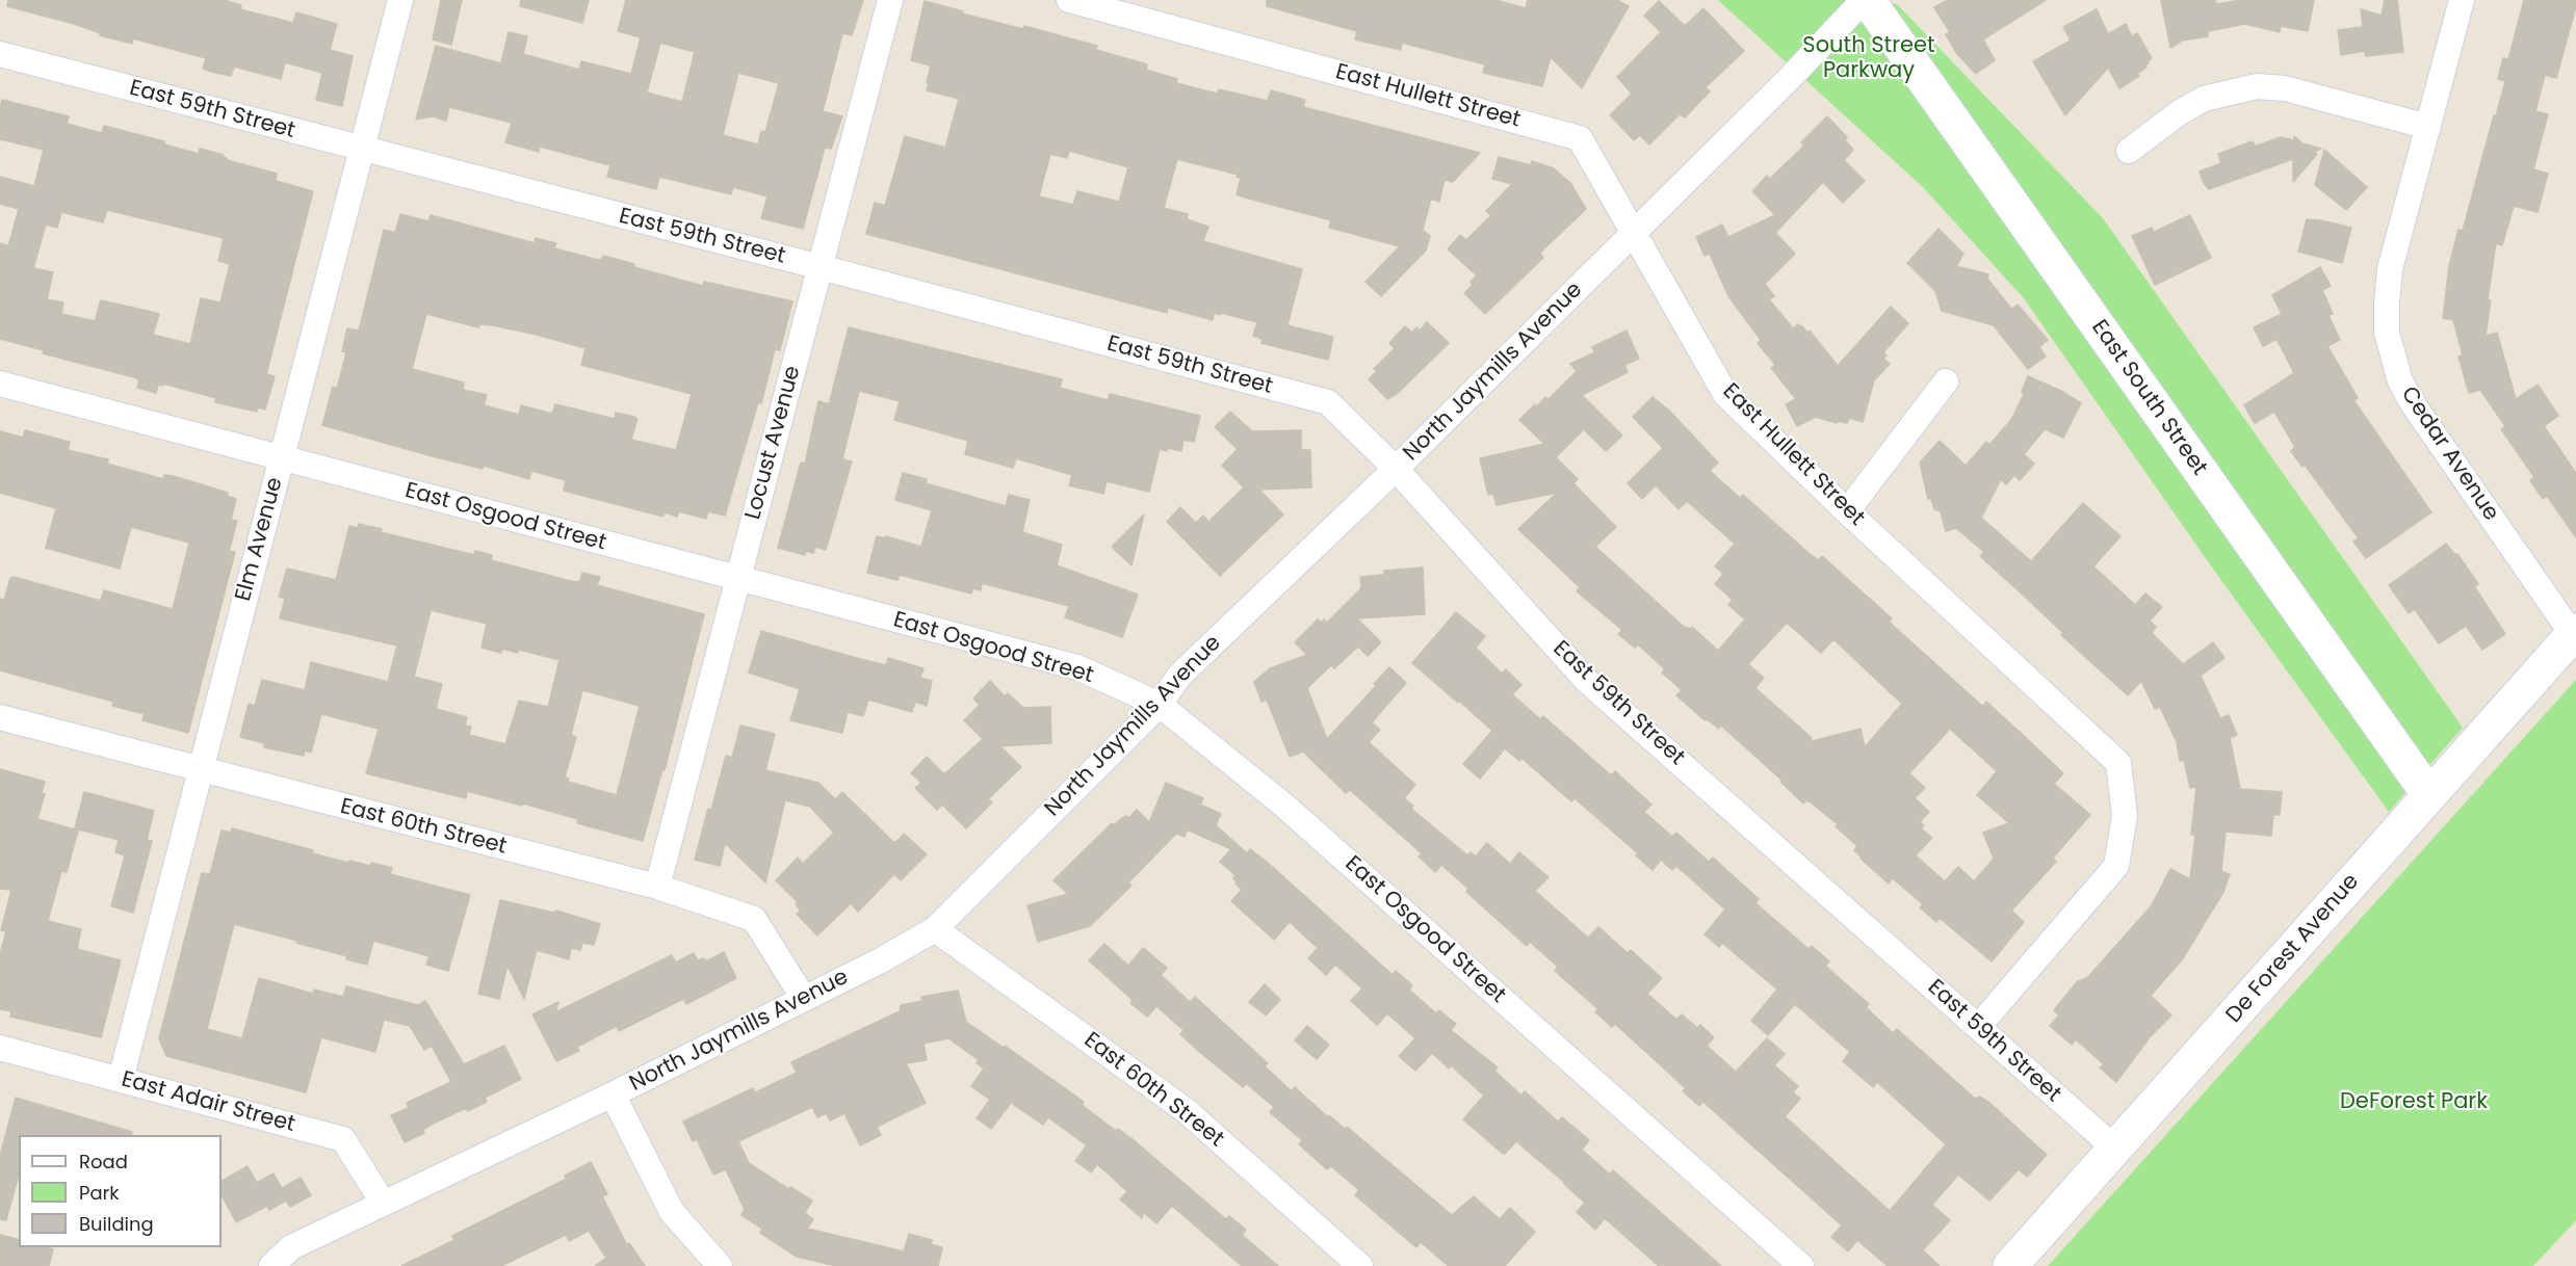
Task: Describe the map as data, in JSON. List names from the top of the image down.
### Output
{
  "streets": {
    "street": [
      "East Hullett Street",
      "East 59th Street",
      "North Jaymills Avenue",
      "East South Street",
      "Locust Avenue",
      "Cedar Avenue",
      "East Osgood Street",
      "Elm Avenue",
      "East 60th Street",
      "De Forest Avenue",
      "East Adair Street"
    ]
  },
  "crossings": [
    ["East Hullett Street", "East 59th Street"],
    ["East Hullett Street", "North Jaymills Avenue"],
    ["East 59th Street", "North Jaymills Avenue"],
    ["East 59th Street", "Locust Avenue"],
    ["East 59th Street", "Elm Avenue"],
    ["East 59th Street", "De Forest Avenue"],
    ["North Jaymills Avenue", "East South Street"],
    ["North Jaymills Avenue", "East Osgood Street"],
    ["North Jaymills Avenue", "East 60th Street"],
    ["North Jaymills Avenue", "East Adair Street"],
    ["East South Street", "De Forest Avenue"],
    ["Locust Avenue", "East Osgood Street"],
    ["Locust Avenue", "East 60th Street"],
    ["Cedar Avenue", "De Forest Avenue"],
    ["East Osgood Street", "Elm Avenue"],
    ["Elm Avenue", "East 60th Street"],
    ["Elm Avenue", "East Adair Street"]
  ],
  "parks": ["South Street Parkway", "DeForest Park"],
  "legend": ["Road", "Park", "Building"]
}
